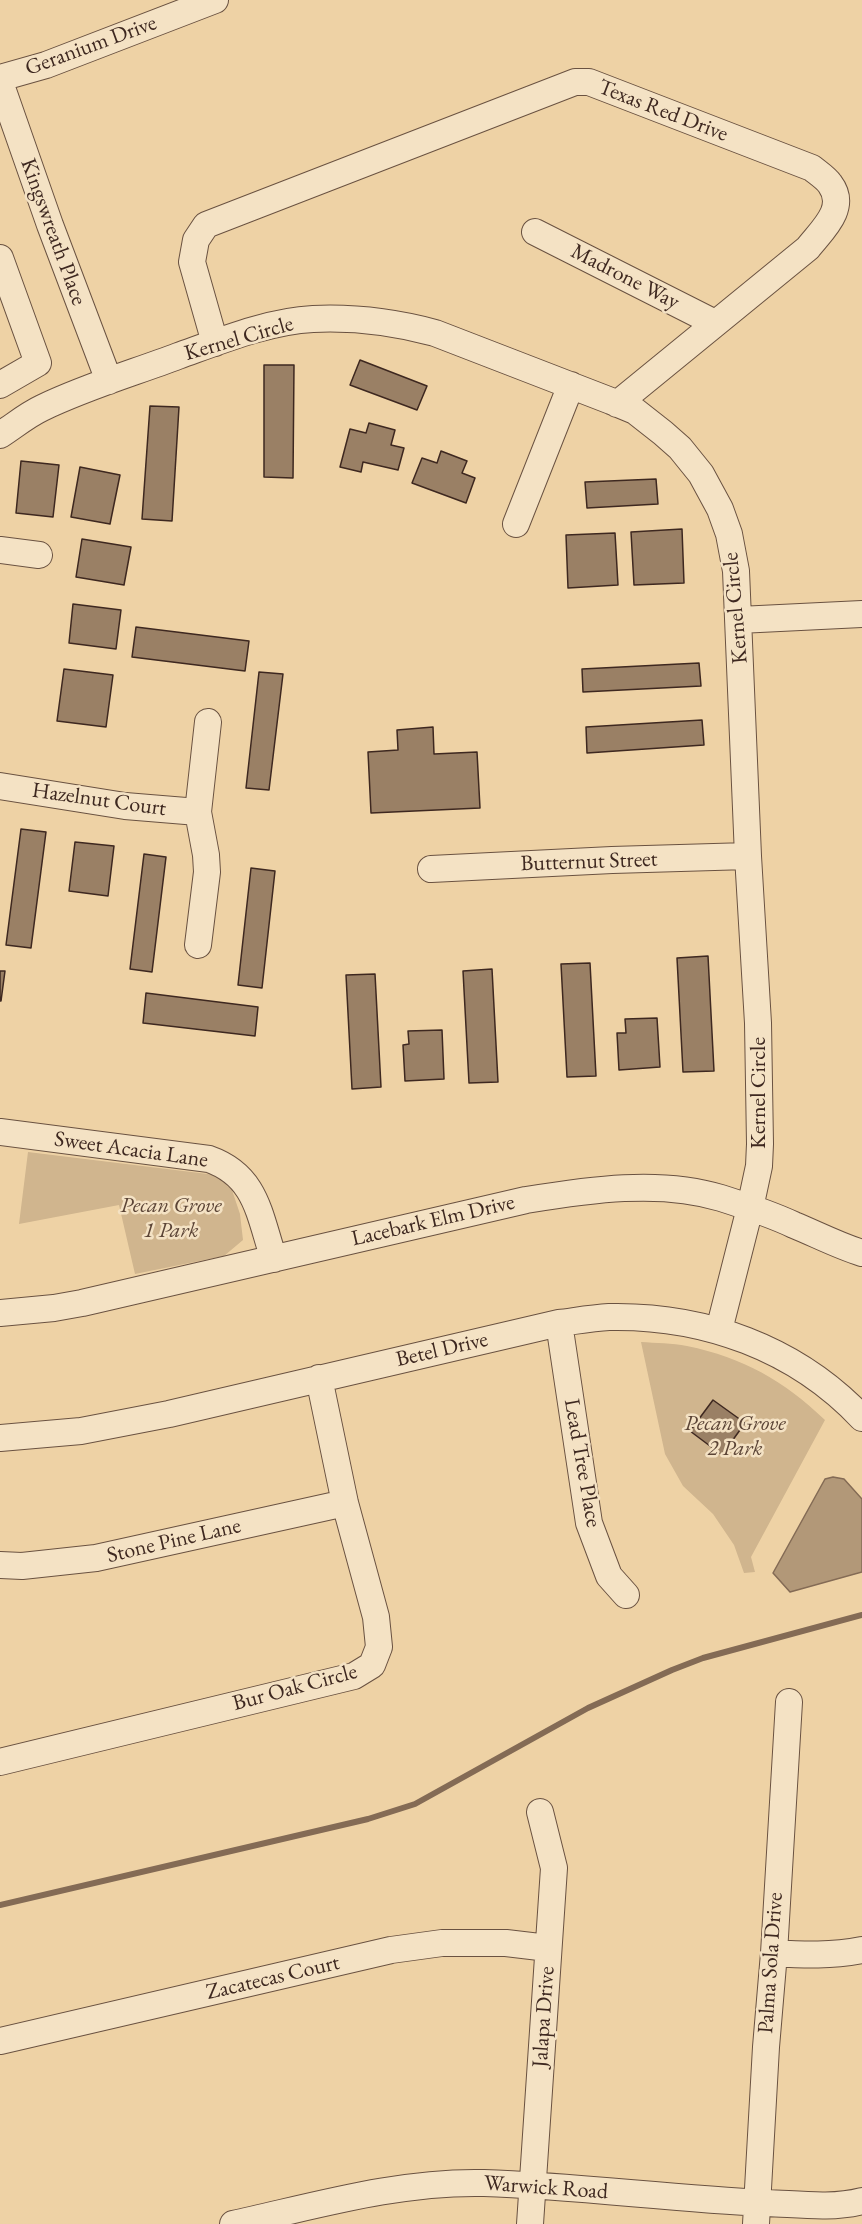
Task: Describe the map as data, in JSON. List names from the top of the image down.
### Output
{
  "streets": {
    "street": [
      "Geranium Drive",
      "Texas Red Drive",
      "Kingswreath Place",
      "Madrone Way",
      "Kernel Circle",
      "Hazelnut Court",
      "Butternut Street",
      "Sweet Acacia Lane",
      "Lacebark Elm Drive",
      "Betel Drive",
      "Lead Tree Place",
      "Stone Pine Lane",
      "Bur Oak Circle",
      "Palma Sola Drive",
      "Zacatecas Court",
      "Jalapa Drive",
      "Warwick Road"
    ]
  },
  "crossings": [
    ["Geranium Drive", "Kingswreath Place"],
    ["Texas Red Drive", "Madrone Way"],
    ["Texas Red Drive", "Kernel Circle"],
    ["Kingswreath Place", "Kernel Circle"],
    ["Kernel Circle", "Butternut Street"],
    ["Kernel Circle", "Lacebark Elm Drive"],
    ["Kernel Circle", "Betel Drive"],
    ["Sweet Acacia Lane", "Lacebark Elm Drive"],
    ["Betel Drive", "Lead Tree Place"],
    ["Betel Drive", "Bur Oak Circle"],
    ["Stone Pine Lane", "Bur Oak Circle"],
    ["Palma Sola Drive", "Warwick Road"],
    ["Zacatecas Court", "Jalapa Drive"],
    ["Jalapa Drive", "Warwick Road"]
  ],
  "parks": ["Pecan Grove 1 Park", "Pecan Grove 2 Park"]
}
